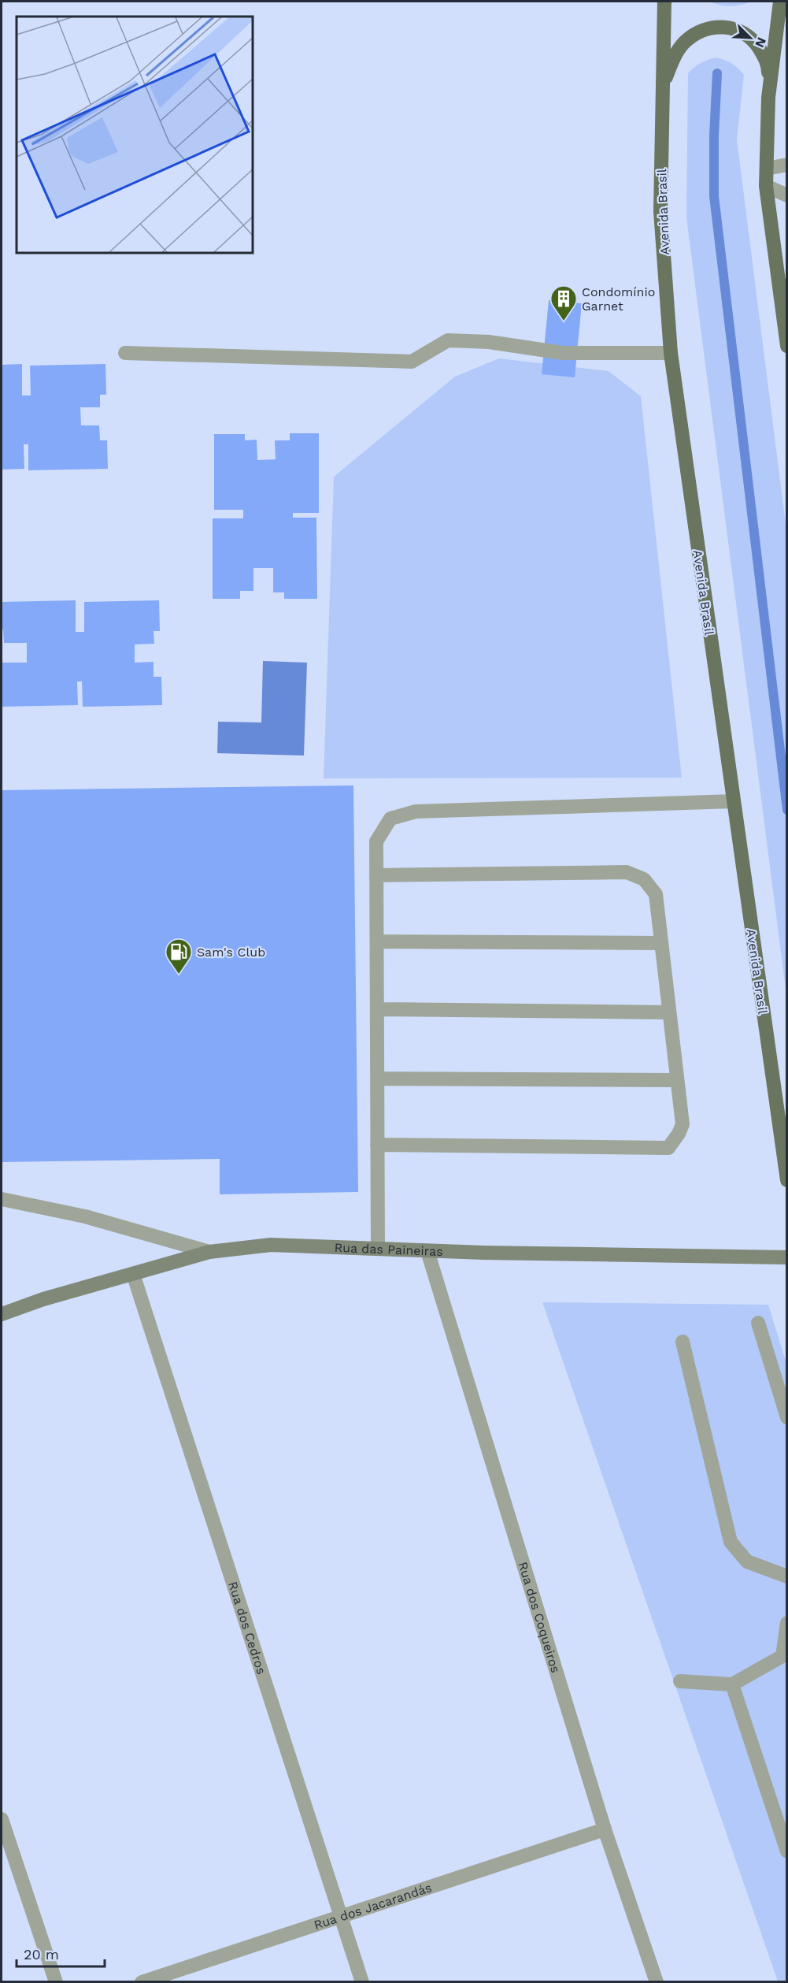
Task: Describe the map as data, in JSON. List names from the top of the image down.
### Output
{
  "streets": {
    "main road": ["Avenida Brasil", "Rua das Paineiras"],
    "street": ["Rua dos Coqueiros", "Rua dos Cedros", "Rua dos Jacarandás"]
  },
  "crossings": [
    ["Rua das Paineiras", "Rua dos Coqueiros"],
    ["Rua das Paineiras", "Rua dos Cedros"],
    ["Rua dos Coqueiros", "Rua dos Jacarandás"],
    ["Rua dos Cedros", "Rua dos Jacarandás"]
  ],
  "places": {
    "building": ["Condomínio Garnet"],
    "fuel station": ["Sam's Club"]
  },
  "scale_bar": "20 m",
  "north": "bottom right"
}
